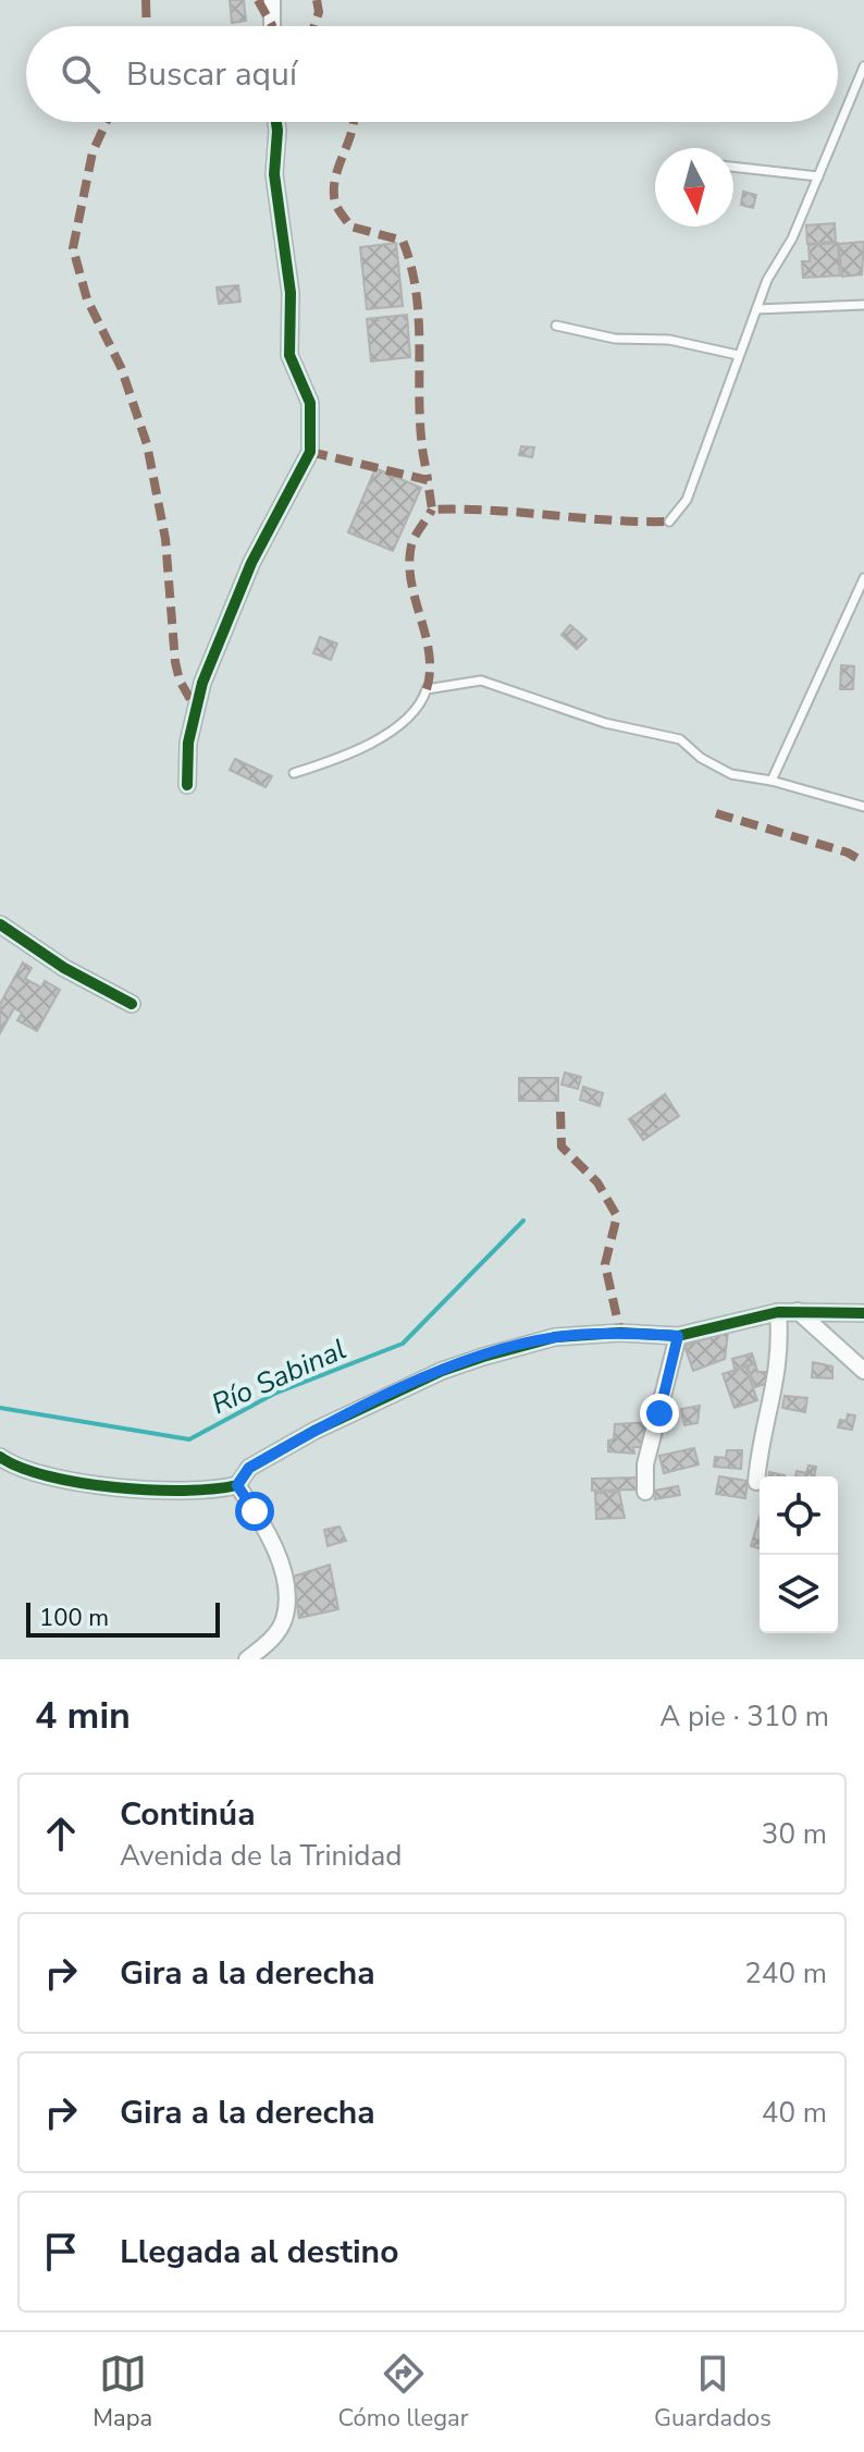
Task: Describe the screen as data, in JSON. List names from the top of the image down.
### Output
{
  "water": ["Río Sabinal"],
  "scale_bar": "100 m",
  "north": "bottom",
  "page": {
    "search": "Buscar aquí",
    "scale": "100 m",
    "heading": ["4 min", "A pie · 310 m"],
    "list": [
      ["Continúa", "Avenida de la Trinidad", "30 m"],
      ["Gira a la derecha", "240 m"],
      ["Gira a la derecha", "40 m"],
      "Llegada al destino"
    ],
    "nav": ["Mapa", "Cómo llegar", "Guardados"]
  }
}
